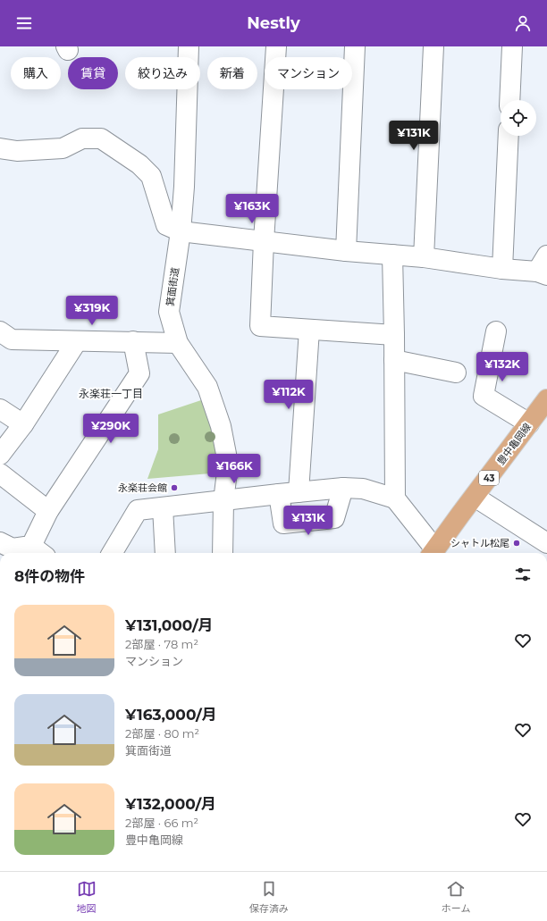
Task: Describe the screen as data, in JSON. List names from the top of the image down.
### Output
{
  "streets": {
    "main road": ["豊中亀岡線", "43"],
    "street": ["箕面街道"]
  },
  "districts": ["永楽荘一丁目"],
  "places": ["永楽荘会館", "シャトル松尾"],
  "page": {
    "header": "Nestly",
    "chip": [
      "購入",
      "賃貸",
      "絞り込み",
      "新着",
      "マンション"
    ],
    "price": [
      "¥131K",
      "¥163K",
      "¥319K",
      "¥132K",
      "¥112K",
      "¥290K",
      "¥166K",
      "¥131K"
    ],
    "heading": "8件の物件",
    "list": [
      {
        "name": "¥131,000/月",
        "note": "2部屋 · 78 m² · マンション"
      },
      {
        "name": "¥163,000/月",
        "note": "2部屋 · 80 m² · 箕面街道"
      },
      {
        "name": "¥132,000/月",
        "note": "2部屋 · 66 m² · 豊中亀岡線"
      }
    ],
    "tabs": ["地図", "保存済み", "ホーム"]
  }
}
